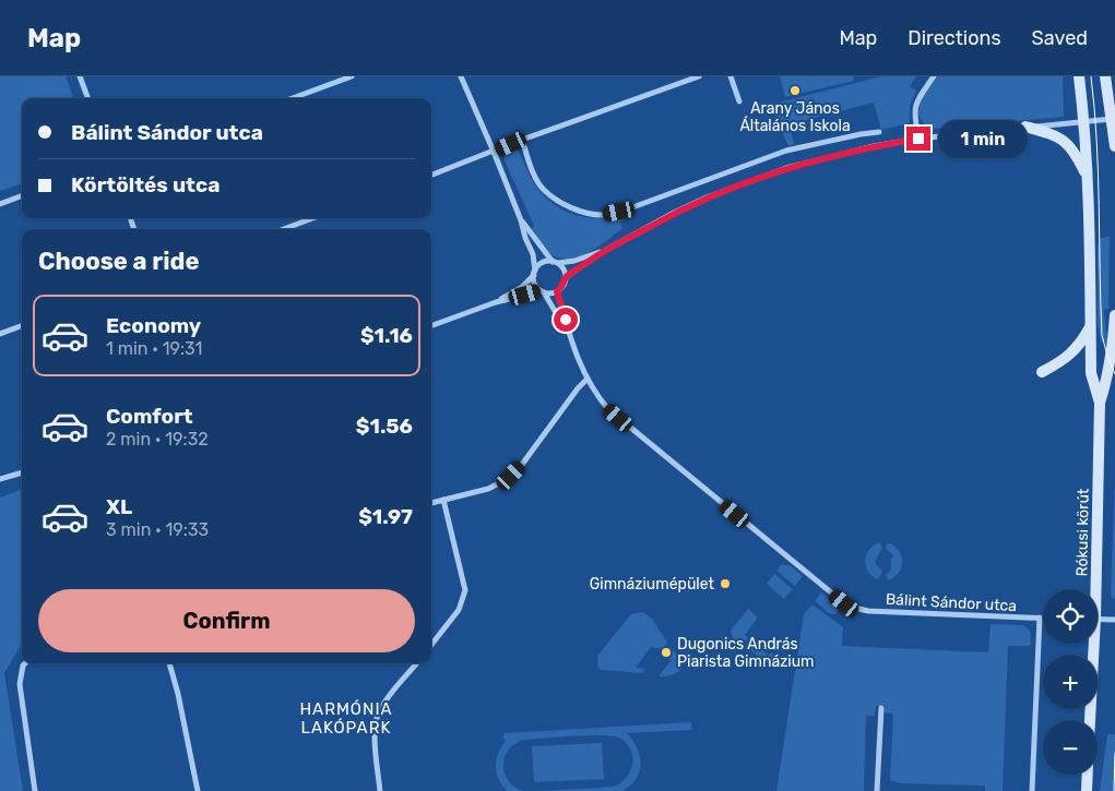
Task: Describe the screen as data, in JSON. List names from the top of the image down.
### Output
{
  "streets": {
    "main road": ["Rókusi körút"],
    "street": ["Bálint Sándor utca"]
  },
  "districts": ["HARMÓNIA LAKÓPARK"],
  "places": ["Arany János Általános Iskola", "Gimnáziumépület", "Dugonics András Piarista Gimnázium"],
  "page": {
    "header": "Map",
    "nav": ["Map", "Directions", "Saved"],
    "banner": ["Bálint Sándor utca", "Körtöltés utca"],
    "bubble": "1 min",
    "heading": "Choose a ride",
    "list": [
      {
        "name": "Economy",
        "note": "1 min · 19:31",
        "value": "$1.16"
      },
      {
        "name": "Comfort",
        "note": "2 min · 19:32",
        "value": "$1.56"
      },
      {
        "name": "XL",
        "note": "3 min · 19:33",
        "value": "$1.97"
      }
    ],
    "buttons": "Confirm",
    "map_buttons": ["+", "−"]
  }
}
